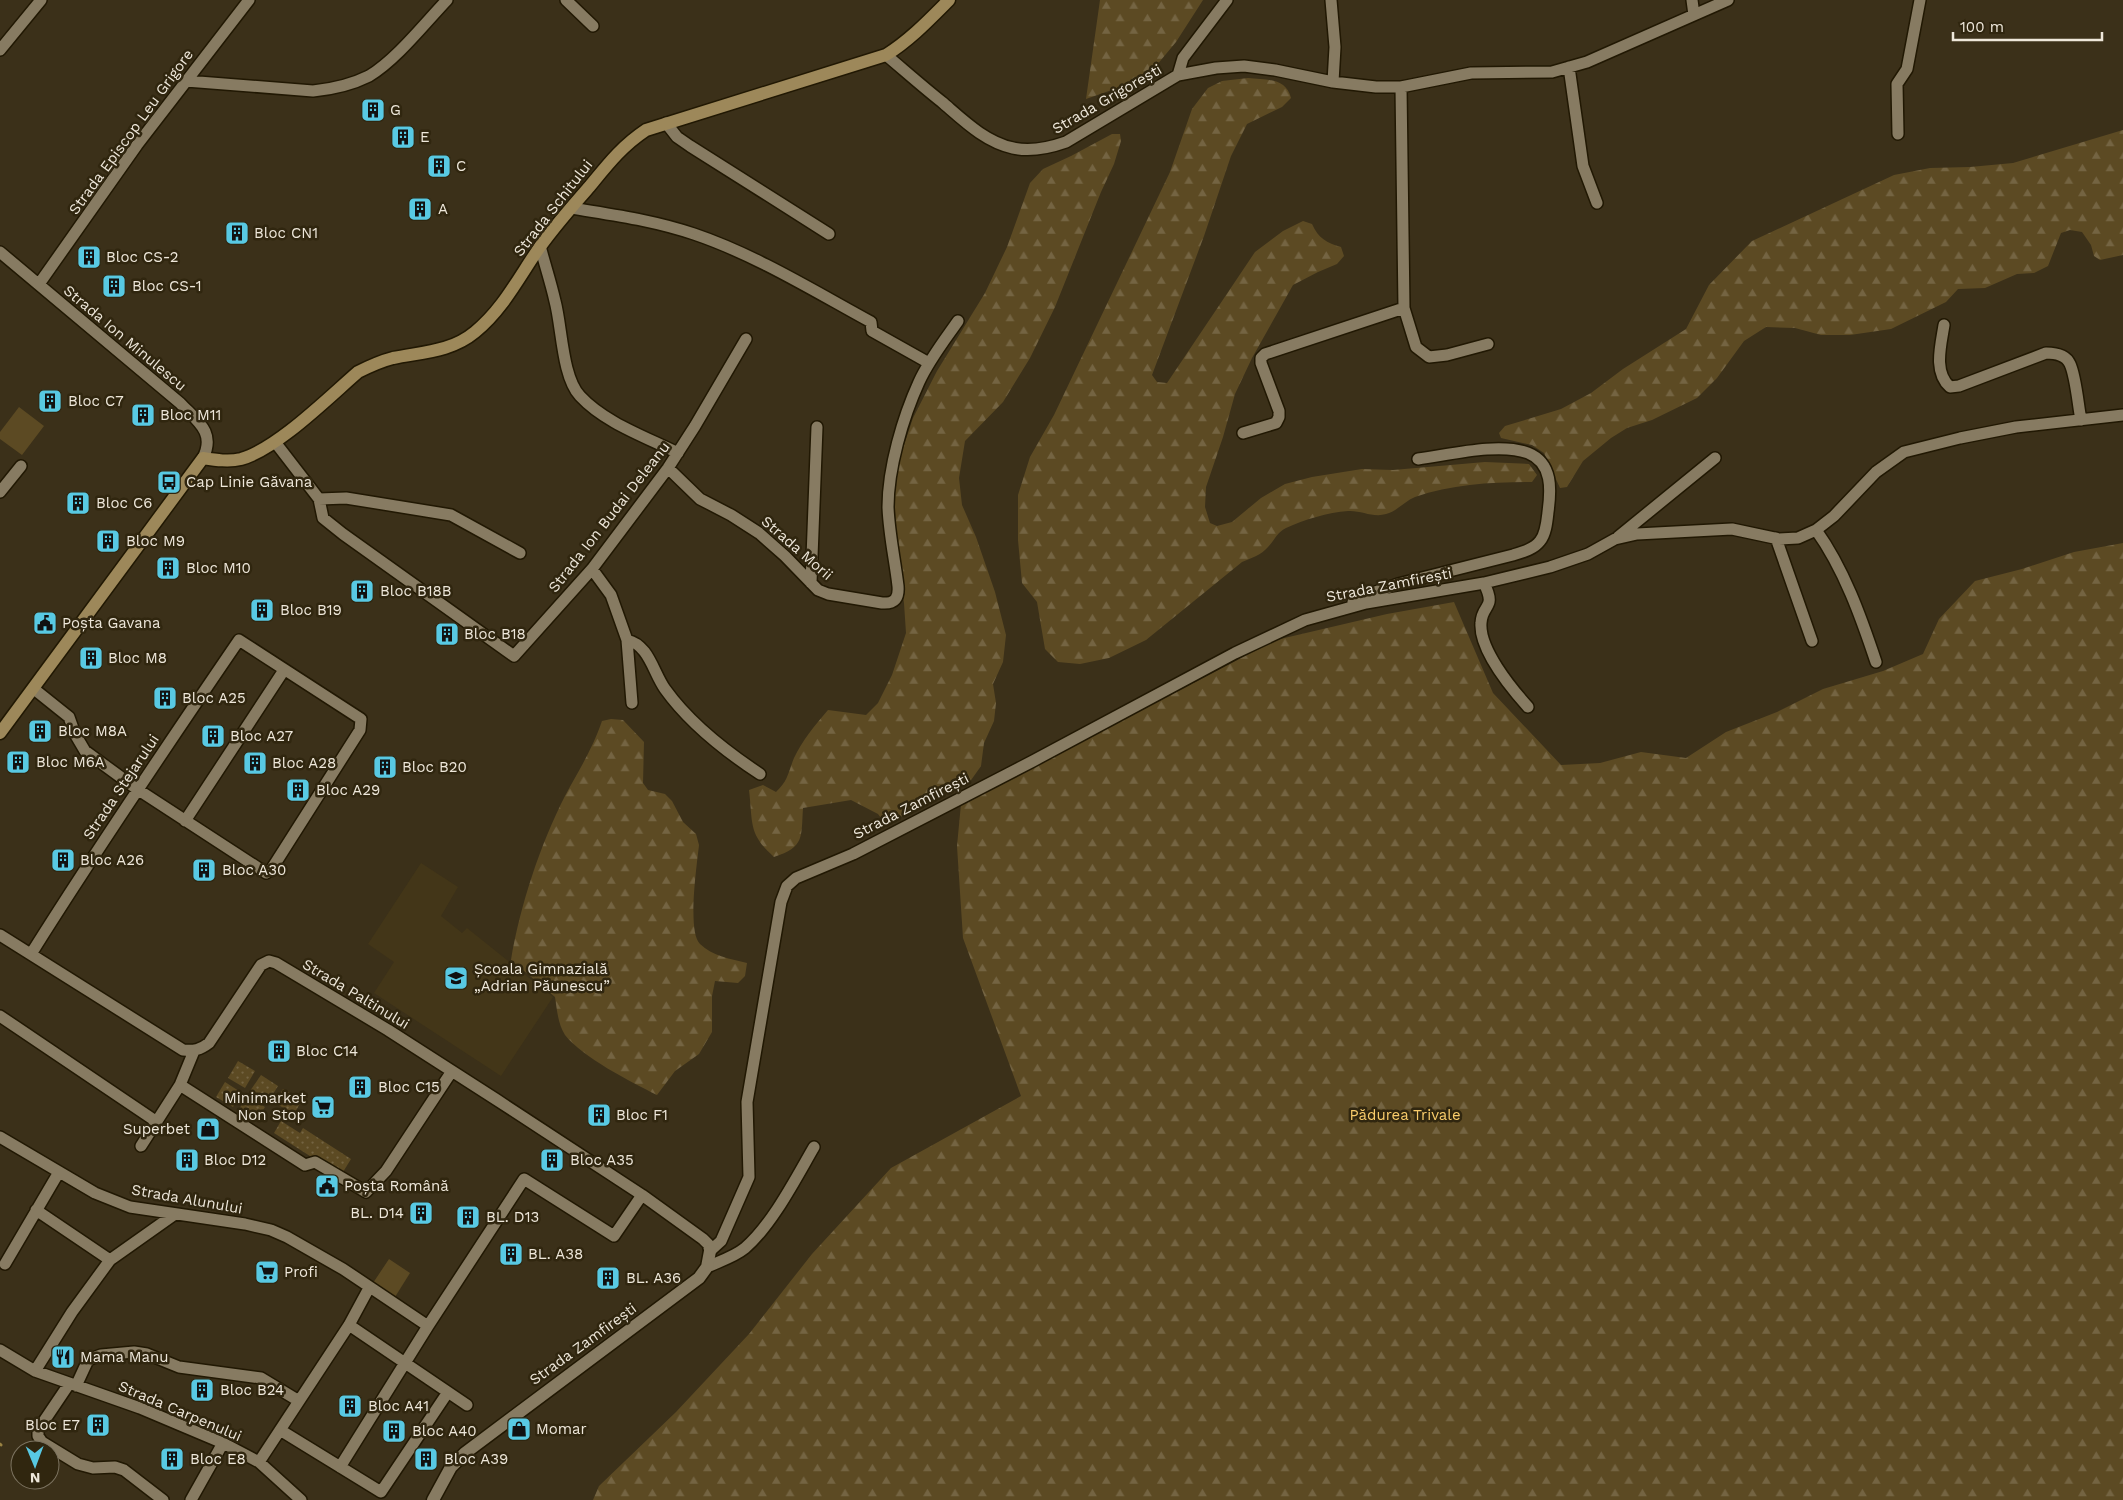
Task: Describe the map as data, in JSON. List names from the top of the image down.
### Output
{
  "streets": {
    "main road": ["Strada Schitului"],
    "street": [
      "Strada Grigorești",
      "Strada Episcop Leu Grigore",
      "Strada Ion Minulescu",
      "Strada Ion Budai Deleanu",
      "Strada Morii",
      "Strada Zamfirești",
      "Strada Stejarului",
      "Strada Paltinului",
      "Strada Alunului",
      "Strada Carpenului"
    ]
  },
  "crossings": [
    ["Strada Grigorești", "Strada Schitului"],
    ["Strada Episcop Leu Grigore", "Strada Ion Minulescu"],
    ["Strada Schitului", "Strada Ion Minulescu"],
    ["Strada Schitului", "Strada Ion Budai Deleanu"],
    ["Strada Ion Budai Deleanu", "Strada Morii"],
    ["Strada Zamfirești", "Strada Paltinului"]
  ],
  "parks": ["Pădurea Trivale"],
  "places": {
    "building": [
      "G",
      "E",
      "C",
      "A",
      "Bloc CN1",
      "Bloc CS-2",
      "Bloc CS-1",
      "Bloc C7",
      "Bloc M11",
      "Bloc C6",
      "Bloc M9",
      "Bloc M10",
      "Bloc B18B",
      "Bloc B19",
      "Bloc B18",
      "Bloc M8",
      "Bloc A25",
      "Bloc M8A",
      "Bloc A27",
      "Bloc M6A",
      "Bloc A28",
      "Bloc B20",
      "Bloc A29",
      "Bloc A26",
      "Bloc A30",
      "Bloc C14",
      "Bloc C15",
      "Bloc F1",
      "Bloc D12",
      "Bloc A35",
      "BL. D14",
      "BL. D13",
      "BL. A38",
      "BL. A36",
      "Bloc B24",
      "Bloc A41",
      "Bloc E7",
      "Bloc A40",
      "Bloc E8",
      "Bloc A39"
    ],
    "bus stop": ["Cap Linie Găvana"],
    "public building": ["Poșta Gavana", "Poșta Română"],
    "school or university": ["Școala Gimnazială „Adrian Păunescu”"],
    "supermarket": ["Minimarket Non Stop", "Profi"],
    "shop": ["Superbet", "Momar"],
    "restaurant": ["Mama Manu"]
  },
  "scale_bar": "100 m",
  "north": "bottom"
}
